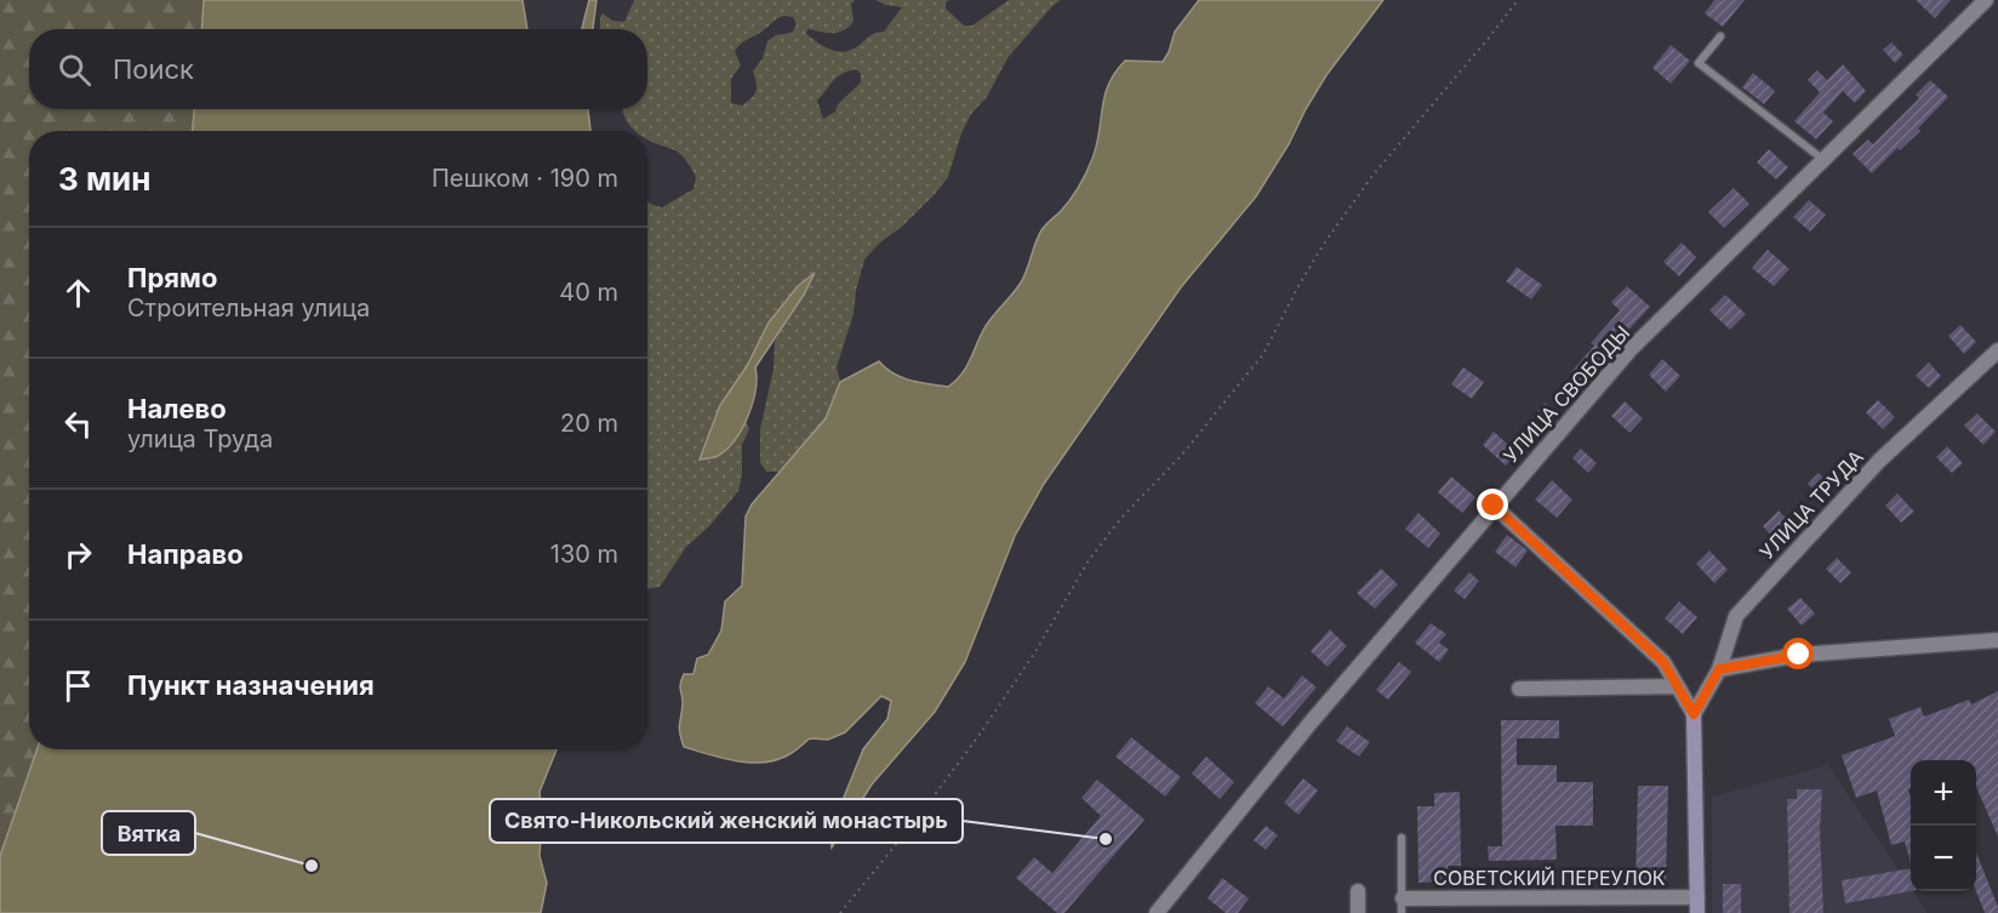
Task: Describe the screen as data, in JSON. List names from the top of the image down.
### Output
{
  "streets": {
    "street": ["УЛИЦА СВОБОДЫ", "УЛИЦА ТРУДА", "СОВЕТСКИЙ ПЕРЕУЛОК"]
  },
  "places": ["Свято-Никольский женский монастырь", "Вятка"],
  "page": {
    "search": "Поиск",
    "heading": ["3 мин", "Пешком · 190 m"],
    "list": [
      ["Прямо", "Строительная улица", "40 m"],
      ["Налево", "улица Труда", "20 m"],
      ["Направо", "130 m"],
      "Пункт назначения"
    ],
    "map_buttons": ["+", "−"]
  }
}
